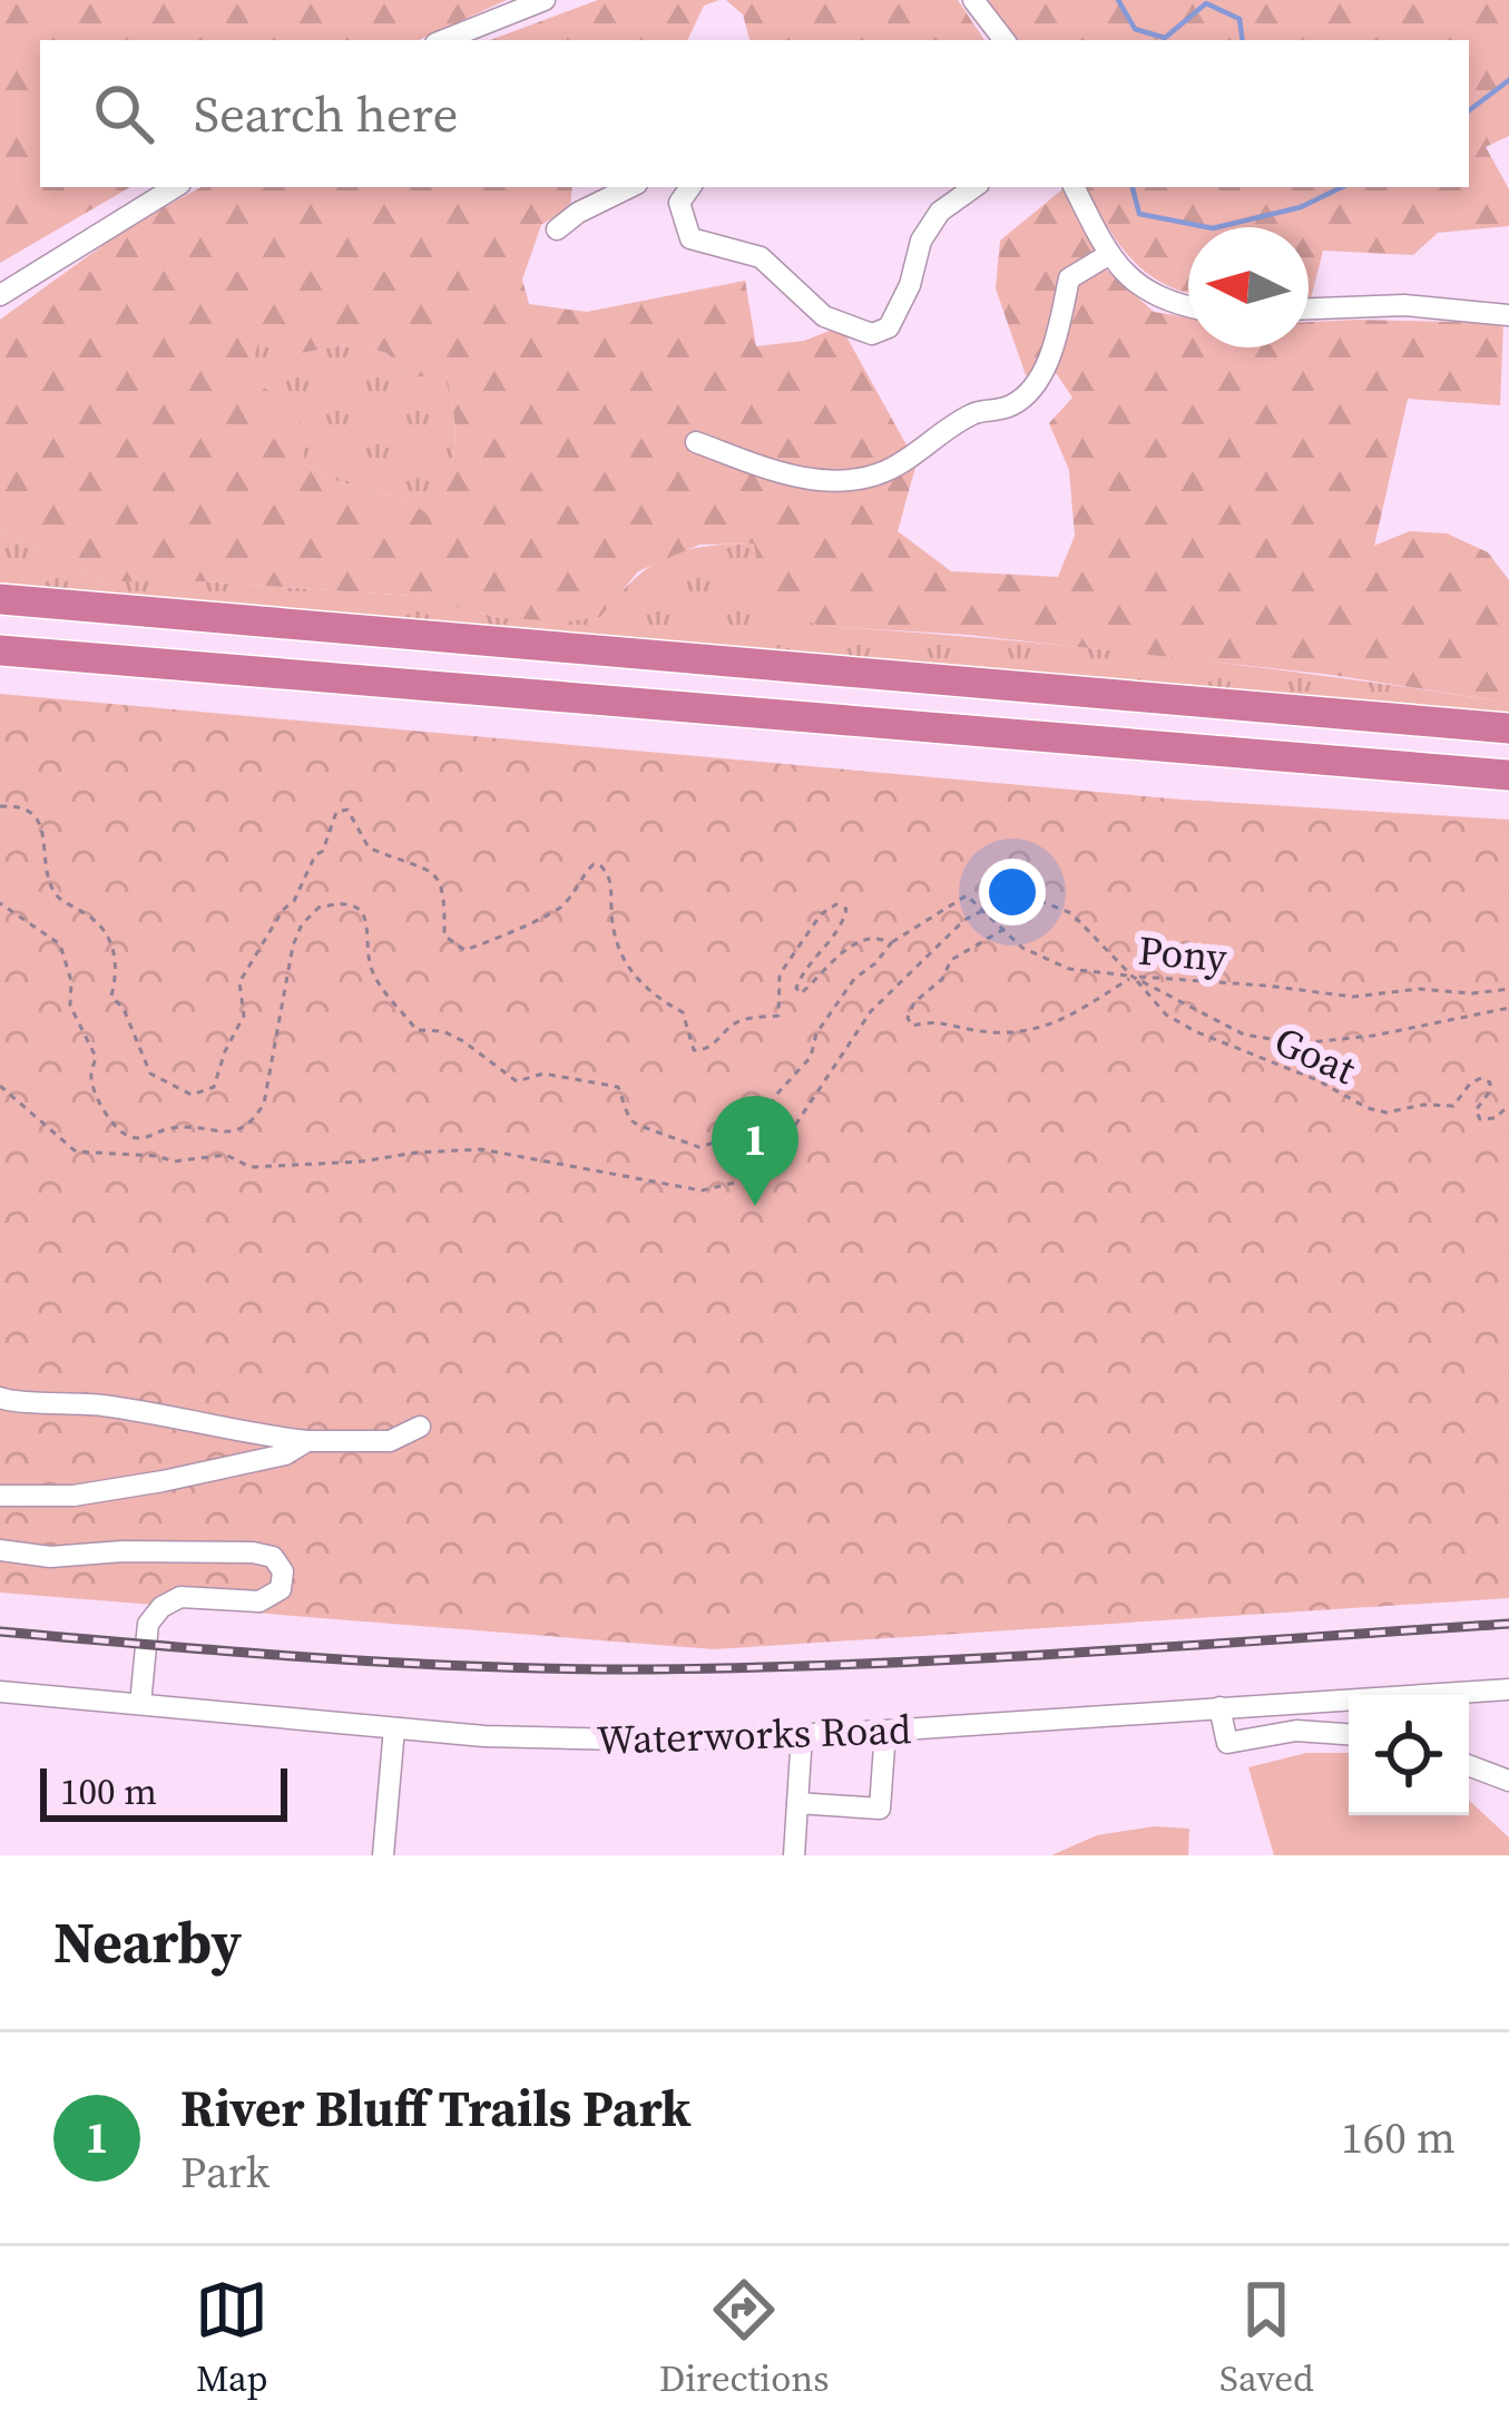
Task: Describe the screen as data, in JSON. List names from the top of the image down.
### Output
{
  "streets": {
    "street": ["Waterworks Road"],
    "path": ["Pony", "Goat"]
  },
  "crossings": [
    ["Pony", "Goat"]
  ],
  "scale_bar": "100 m",
  "north": "left",
  "page": {
    "search": "Search here",
    "pins": "1",
    "scale": "100 m",
    "heading": "Nearby",
    "list": [
      {
        "mark": "1",
        "name": "River Bluff Trails Park",
        "note": "Park",
        "value": "160 m"
      }
    ],
    "nav": ["Map", "Directions", "Saved"]
  }
}
